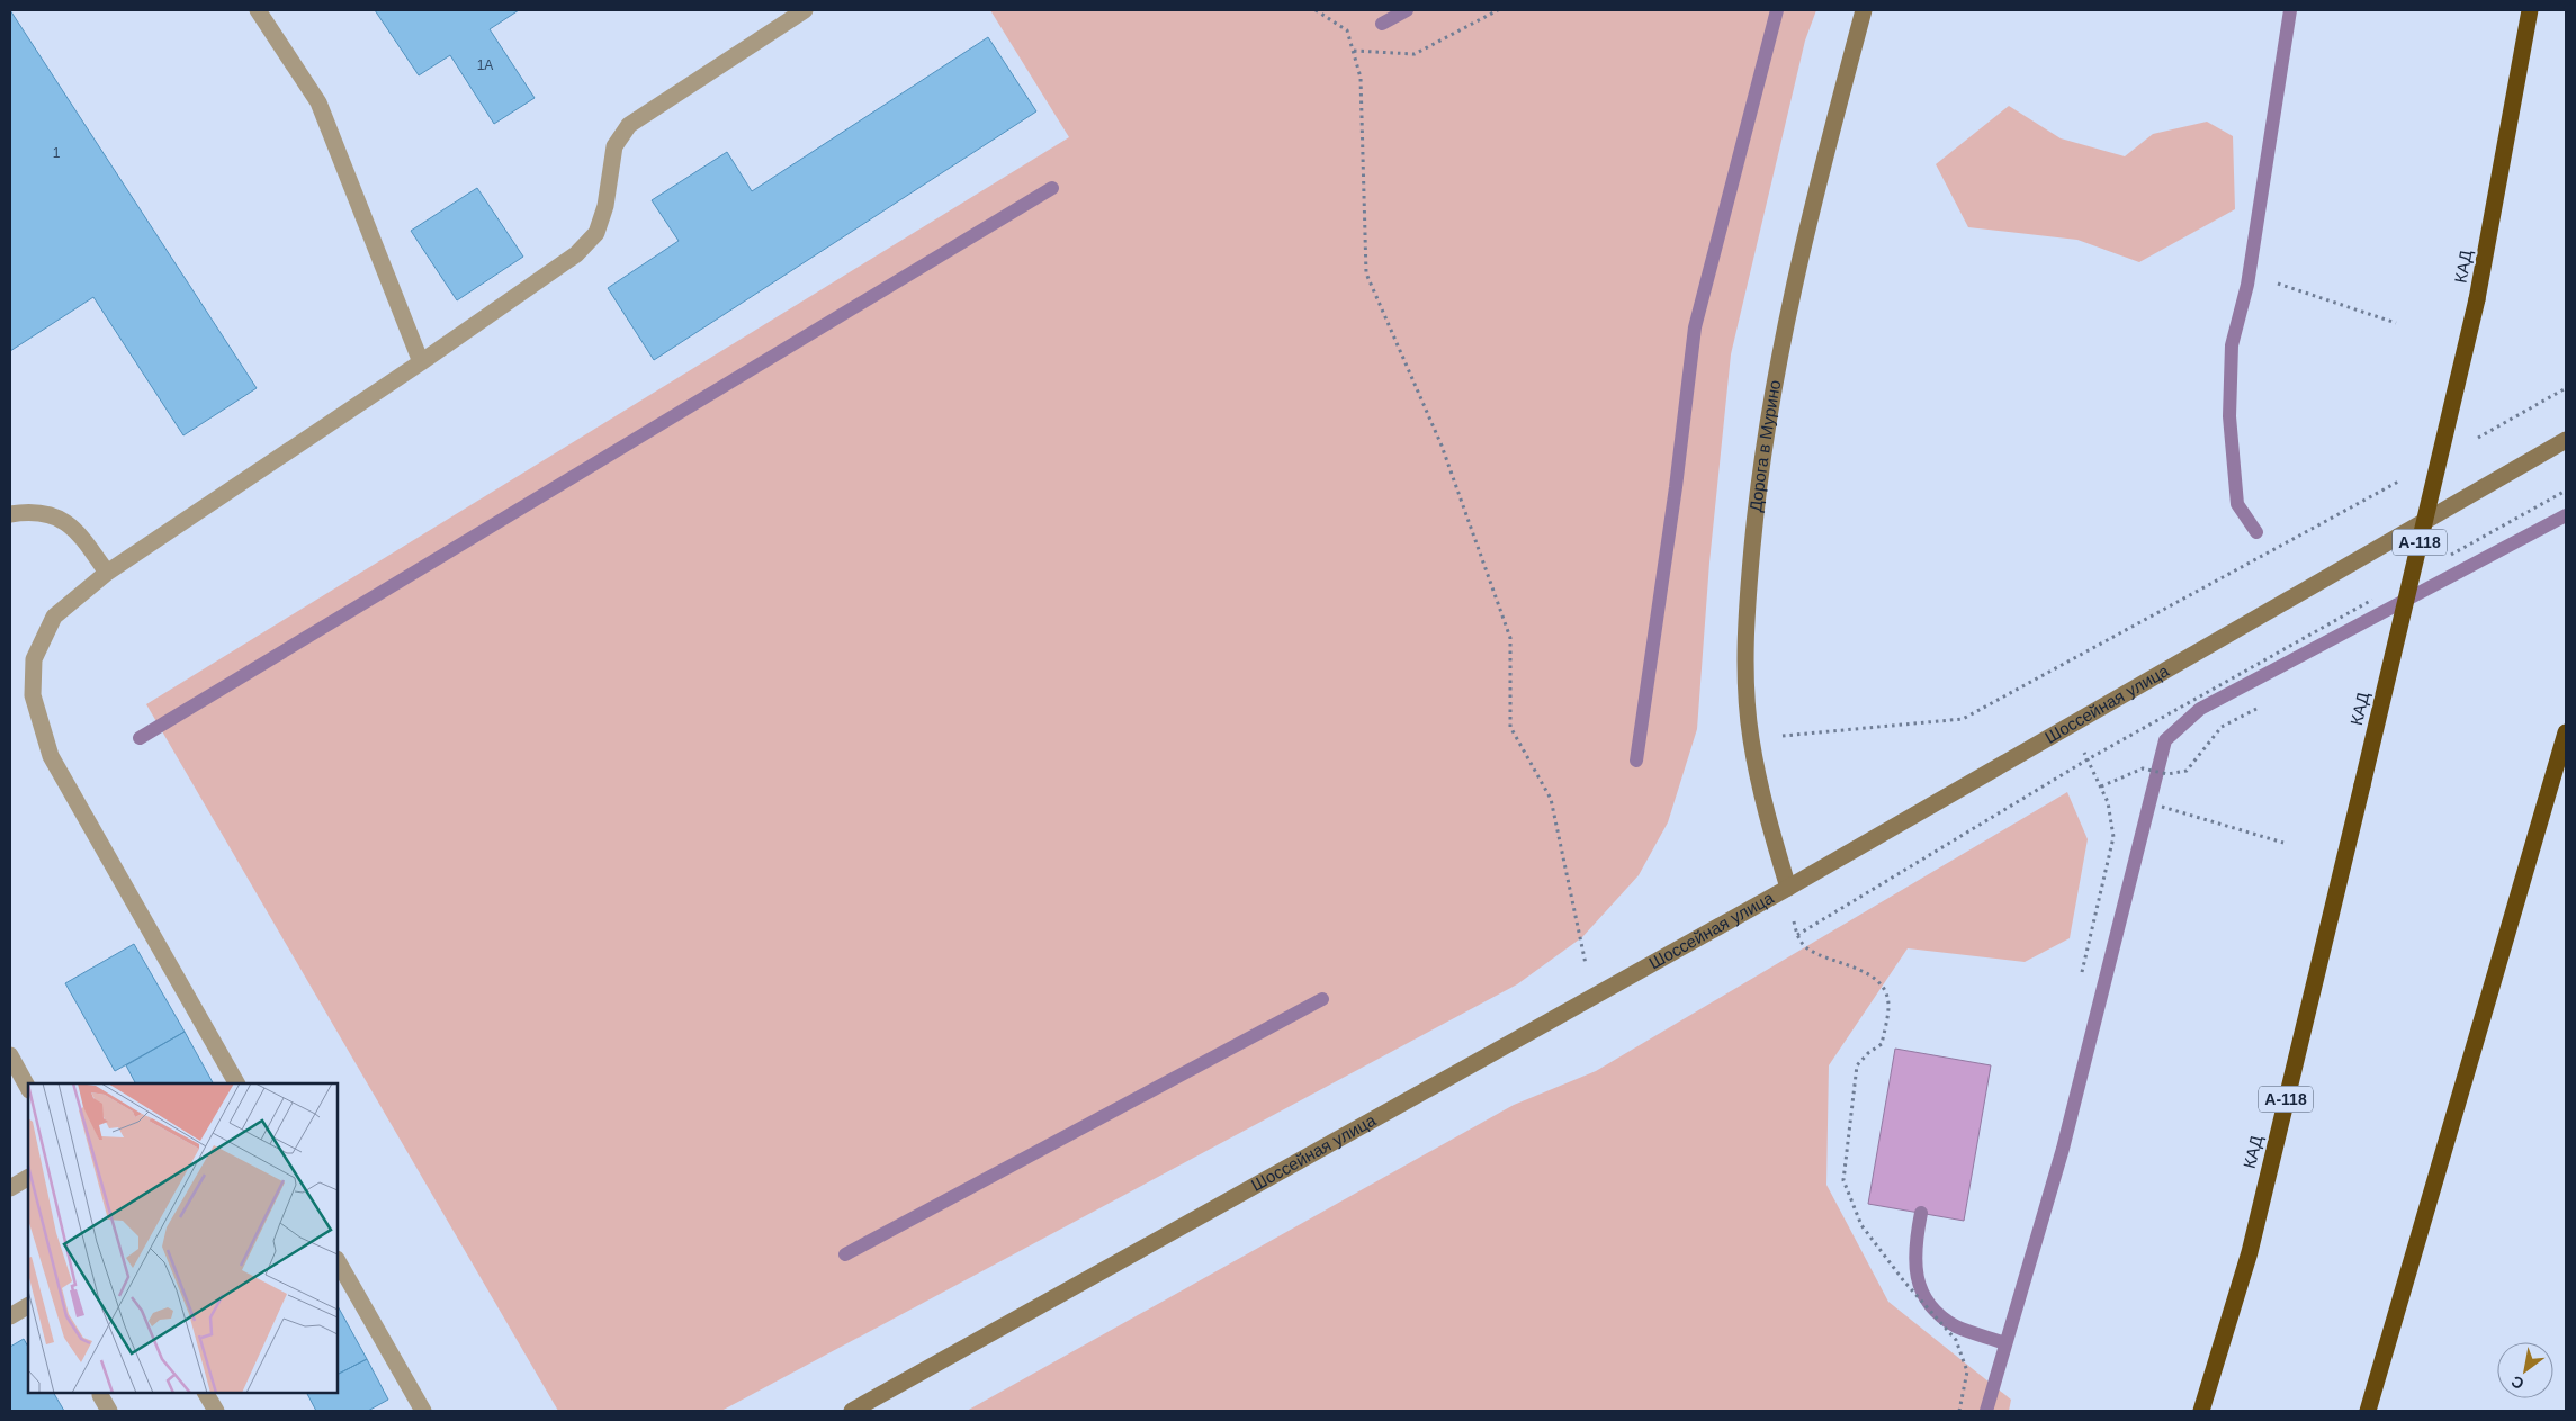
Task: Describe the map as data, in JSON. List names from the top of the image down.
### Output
{
  "streets": {
    "highway": ["КАД", "А-118"],
    "main road": ["Дорога в Мурино", "Шоссейная улица"]
  },
  "crossings": [
    ["Дорога в Мурино", "Шоссейная улица"]
  ],
  "house_numbers": ["1А", "1"],
  "north": "bottom left"
}
